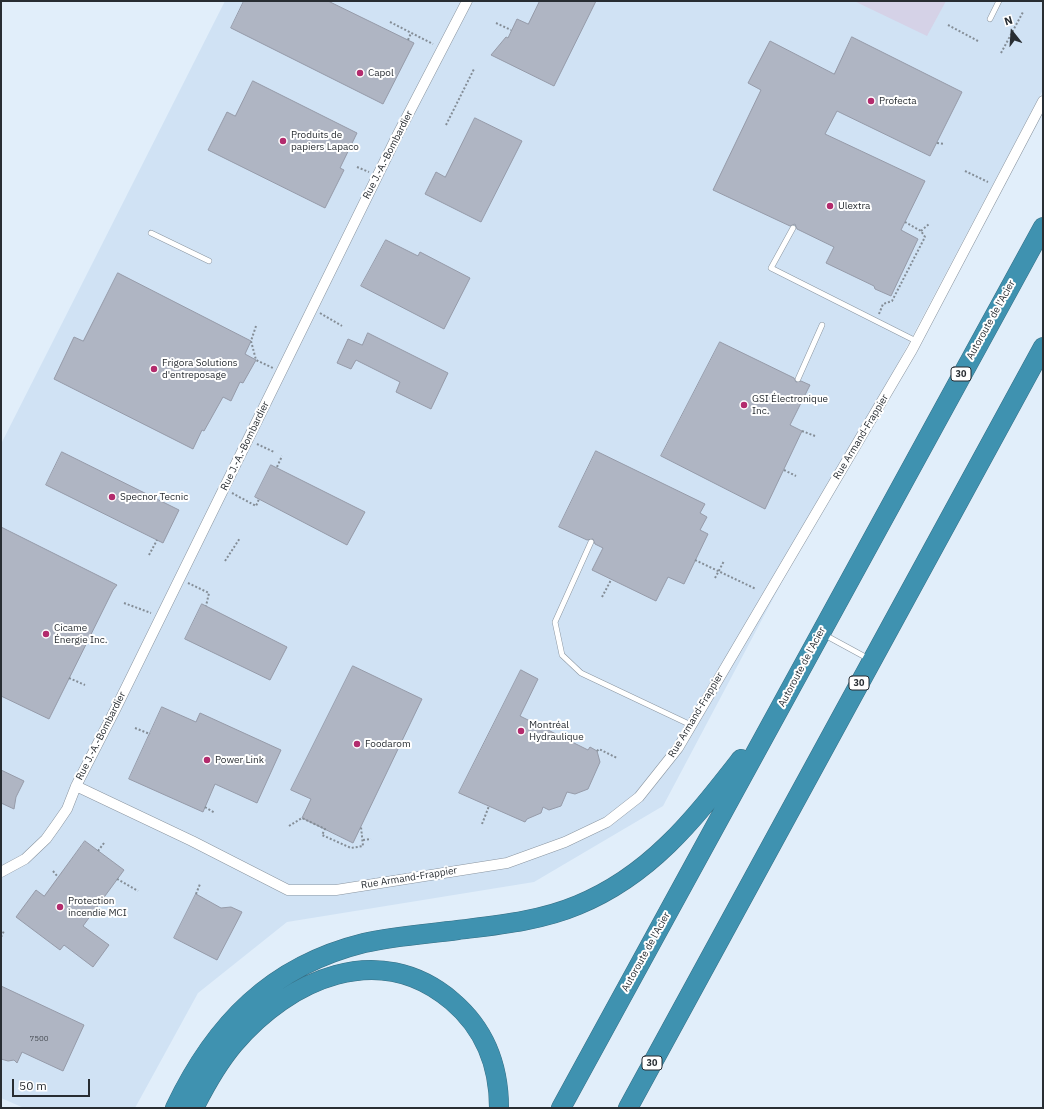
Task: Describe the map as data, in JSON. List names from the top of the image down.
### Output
{
  "streets": {
    "highway": ["Autoroute de l'Acier", "30"],
    "street": ["Rue J.-A.-Bombardier", "Rue Armand-Frappier"]
  },
  "crossings": [
    ["Rue J.-A.-Bombardier", "Rue Armand-Frappier"]
  ],
  "places": [
    "Capol",
    "Profecta",
    "Produits de papiers Lapaco",
    "Ulextra",
    "Frigora Solutions d'entreposage",
    "GSI Électronique Inc.",
    "Specnor Tecnic",
    "Cicame Énergie Inc.",
    "Montréal Hydraulique",
    "Foodarom",
    "Power Link",
    "Protection incendie MCI"
  ],
  "house_numbers": ["7500"],
  "scale_bar": "50 m",
  "north": "top"
}
